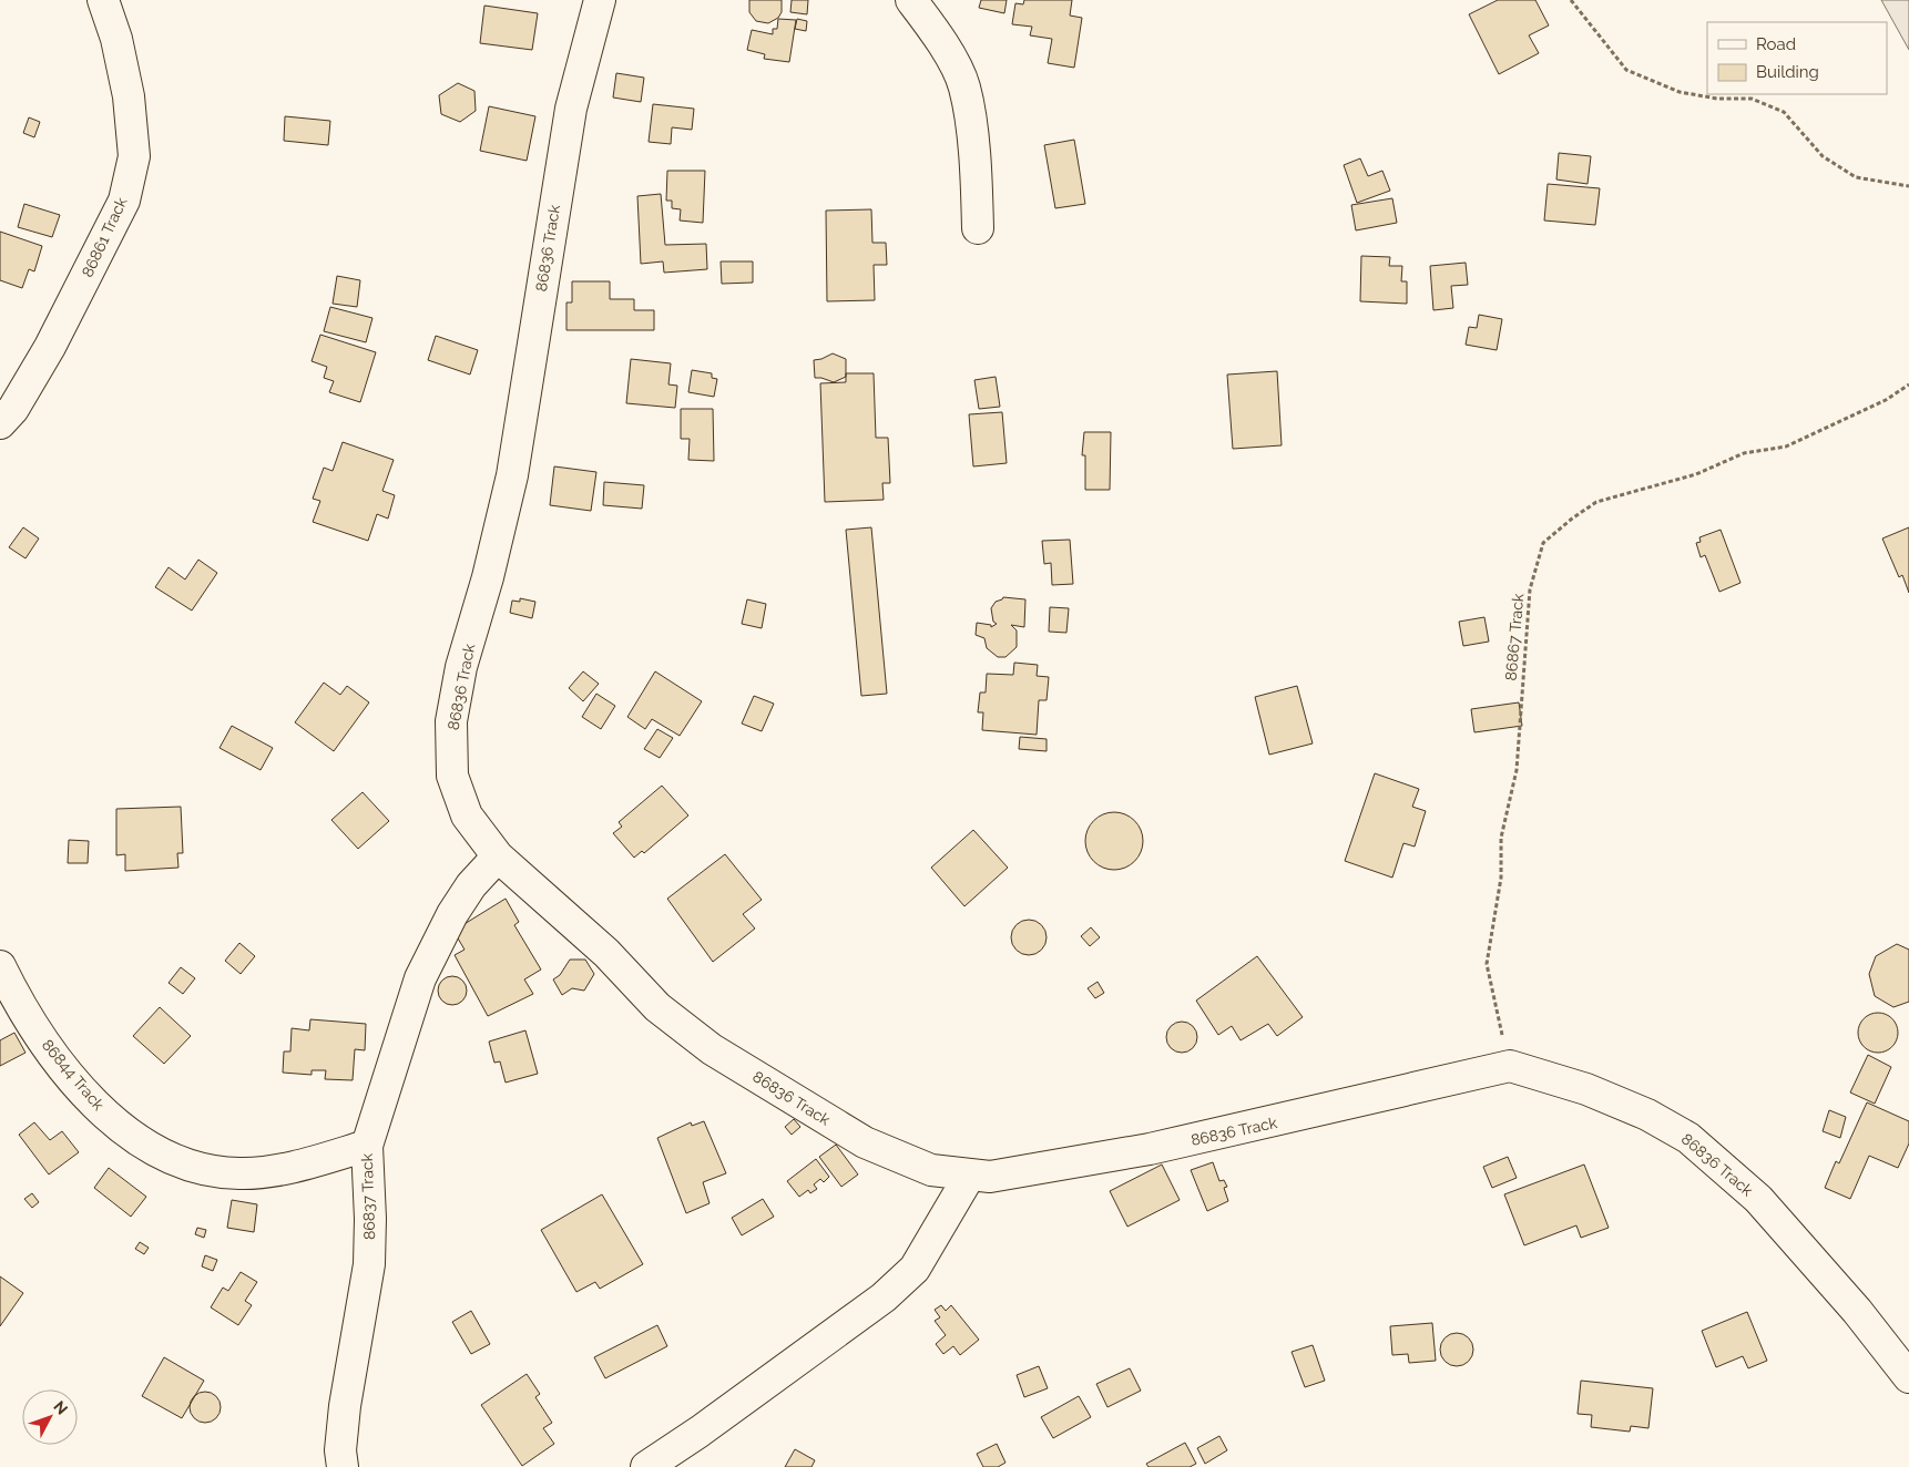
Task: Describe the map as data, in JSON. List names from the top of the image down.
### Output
{
  "streets": {
    "street": [
      "86861 Track",
      "86836 Track",
      "86844 Track",
      "86837 Track"
    ],
    "path": ["86867 Track"]
  },
  "crossings": [
    ["86836 Track", "86867 Track"],
    ["86836 Track", "86837 Track"],
    ["86844 Track", "86837 Track"]
  ],
  "legend": ["Road", "Building"],
  "north": "top right"
}
